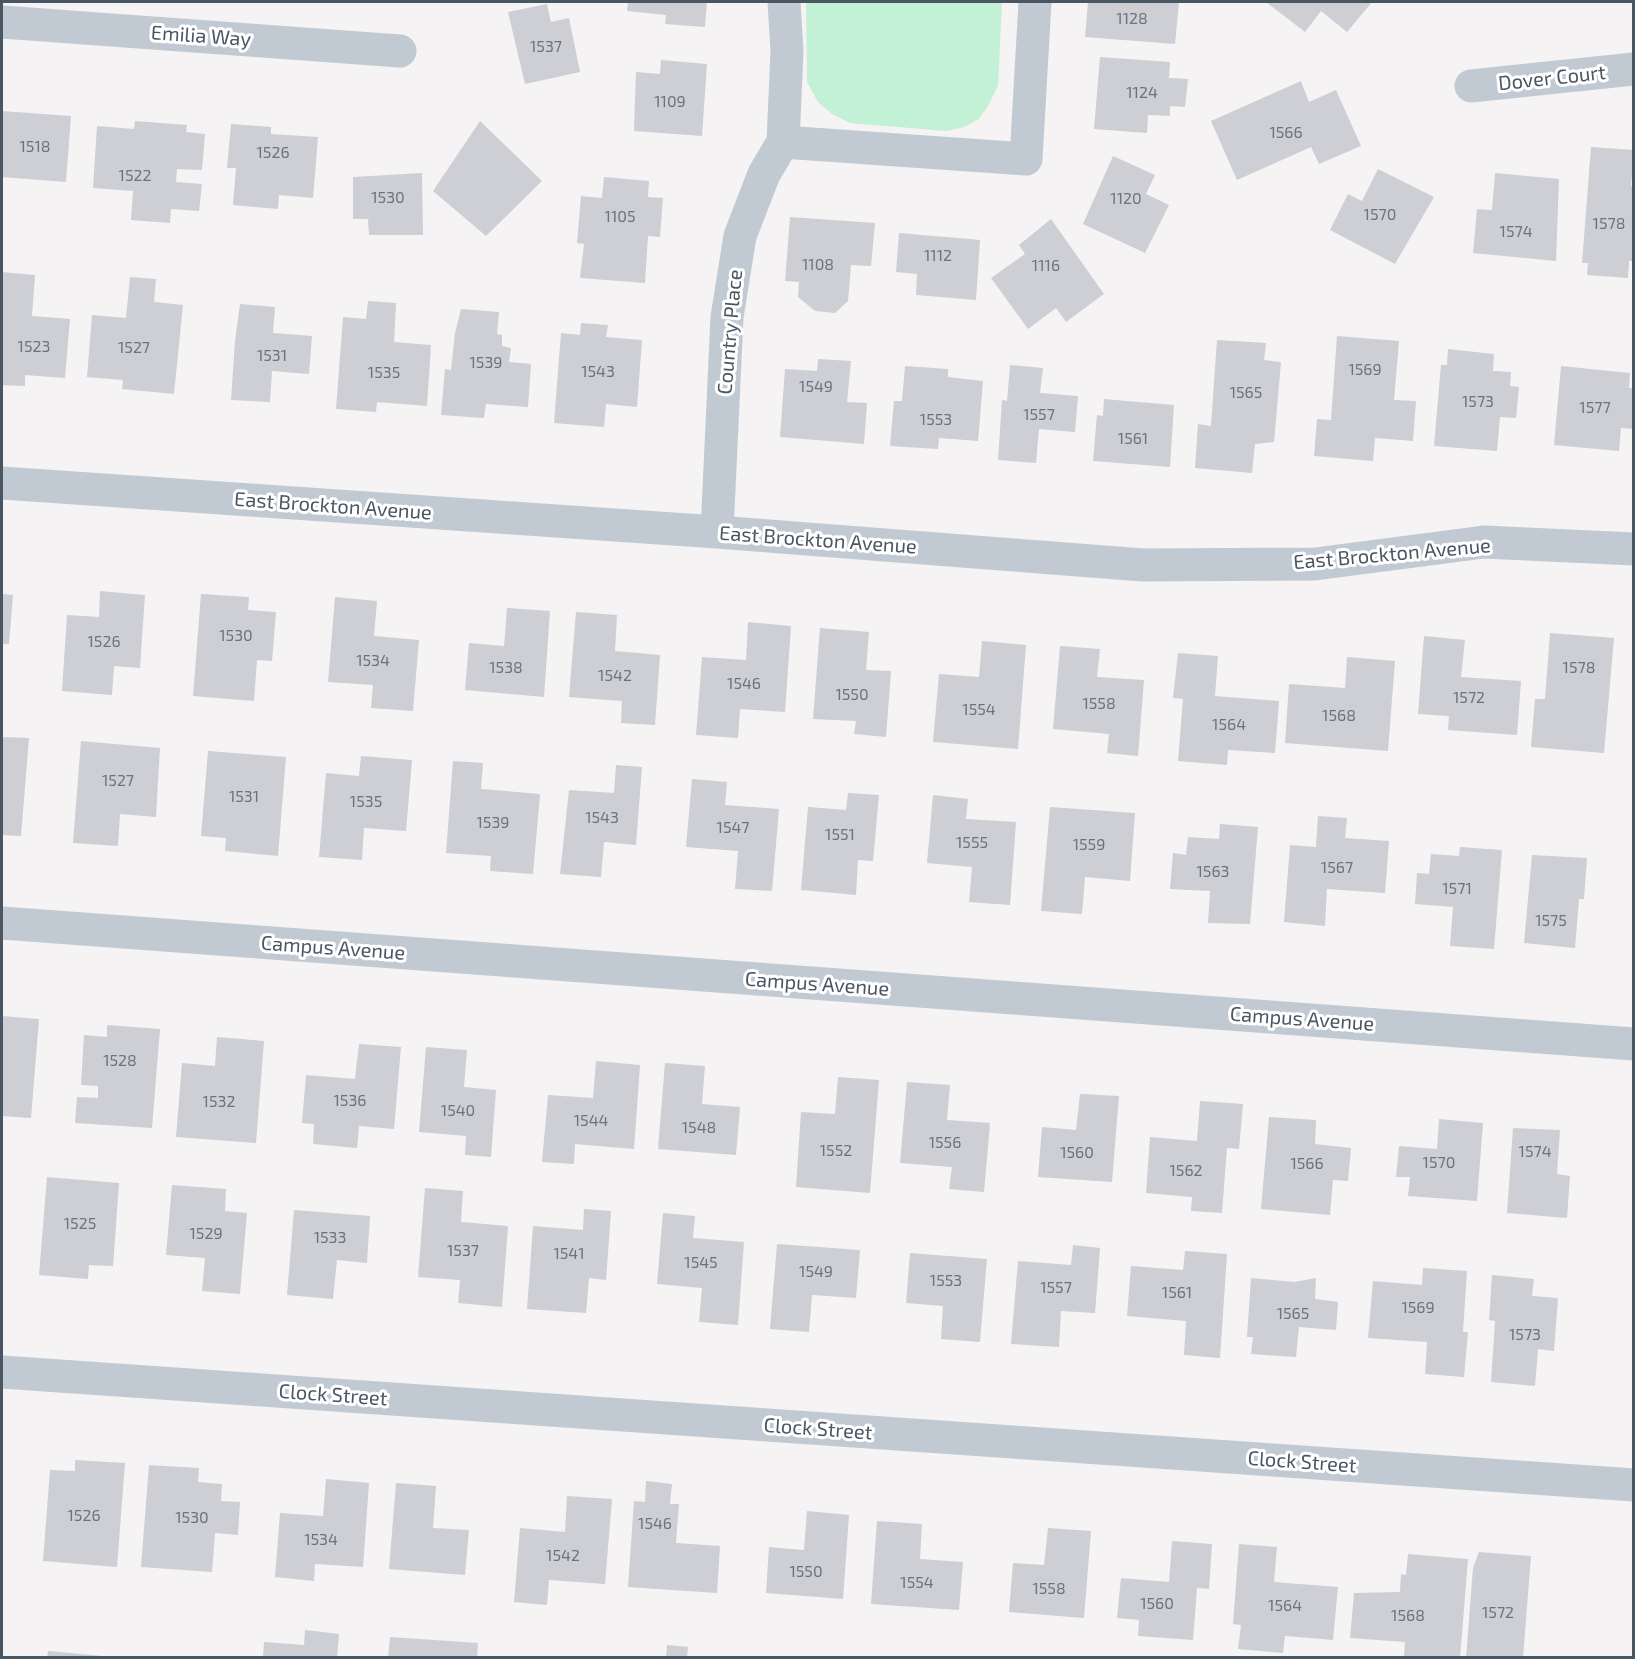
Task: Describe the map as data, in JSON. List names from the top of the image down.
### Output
{
  "streets": {
    "street": [
      "Emilia Way",
      "Dover Court",
      "Country Place",
      "East Brockton Avenue",
      "Campus Avenue",
      "Clock Street"
    ]
  },
  "crossings": [
    ["Country Place", "East Brockton Avenue"]
  ],
  "house_numbers": [
    "1128",
    "1537",
    "1124",
    "1109",
    "1566",
    "1518",
    "1526",
    "1522",
    "1530",
    "1120",
    "1570",
    "1105",
    "1578",
    "1574",
    "1112",
    "1108",
    "1116",
    "1523",
    "1527",
    "1531",
    "1539",
    "1569",
    "1543",
    "1535",
    "1549",
    "1565",
    "1573",
    "1577",
    "1557",
    "1553",
    "1561",
    "1530",
    "1526",
    "1534",
    "1538",
    "1578",
    "1542",
    "1546",
    "1550",
    "1572",
    "1558",
    "1554",
    "1568",
    "1564",
    "1527",
    "1531",
    "1535",
    "1543",
    "1539",
    "1547",
    "1551",
    "1555",
    "1559",
    "1567",
    "1563",
    "1571",
    "1575",
    "1528",
    "1536",
    "1532",
    "1540",
    "1544",
    "1548",
    "1556",
    "1552",
    "1574",
    "1560",
    "1570",
    "1566",
    "1562",
    "1525",
    "1529",
    "1533",
    "1537",
    "1541",
    "1545",
    "1549",
    "1553",
    "1557",
    "1561",
    "1569",
    "1565",
    "1573",
    "1526",
    "1530",
    "1546",
    "1534",
    "1542",
    "1550",
    "1554",
    "1558",
    "1560",
    "1564",
    "1572",
    "1568"
  ]
}
